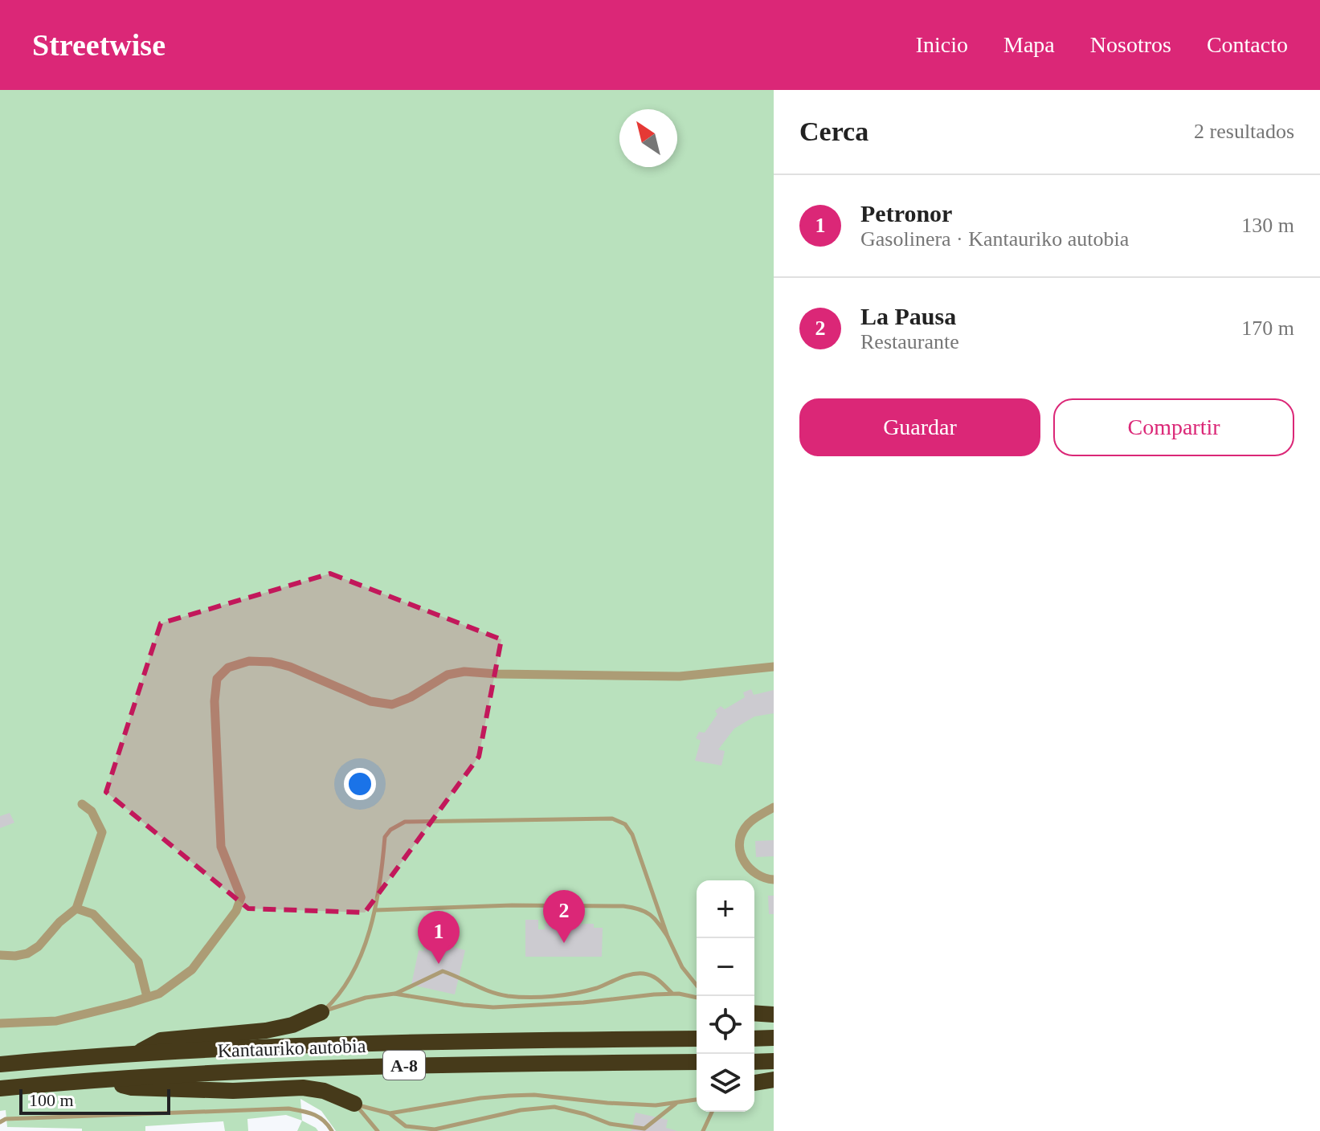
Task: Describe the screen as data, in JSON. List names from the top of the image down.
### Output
{
  "streets": {
    "highway": ["Kantauriko autobia", "A-8"]
  },
  "scale_bar": "100 m",
  "north": "top left",
  "page": {
    "header": "Streetwise",
    "nav": [
      "Inicio",
      "Mapa",
      "Nosotros",
      "Contacto"
    ],
    "heading": ["Cerca", "2 resultados"],
    "list": [
      {
        "mark": "1",
        "name": "Petronor",
        "note": "Gasolinera · Kantauriko autobia",
        "value": "130 m"
      },
      {
        "mark": "2",
        "name": "La Pausa",
        "note": "Restaurante",
        "value": "170 m"
      }
    ],
    "buttons": ["Guardar", "Compartir"],
    "map_buttons": ["+", "−"],
    "pins": ["2", "1"],
    "scale": "100 m"
  }
}
